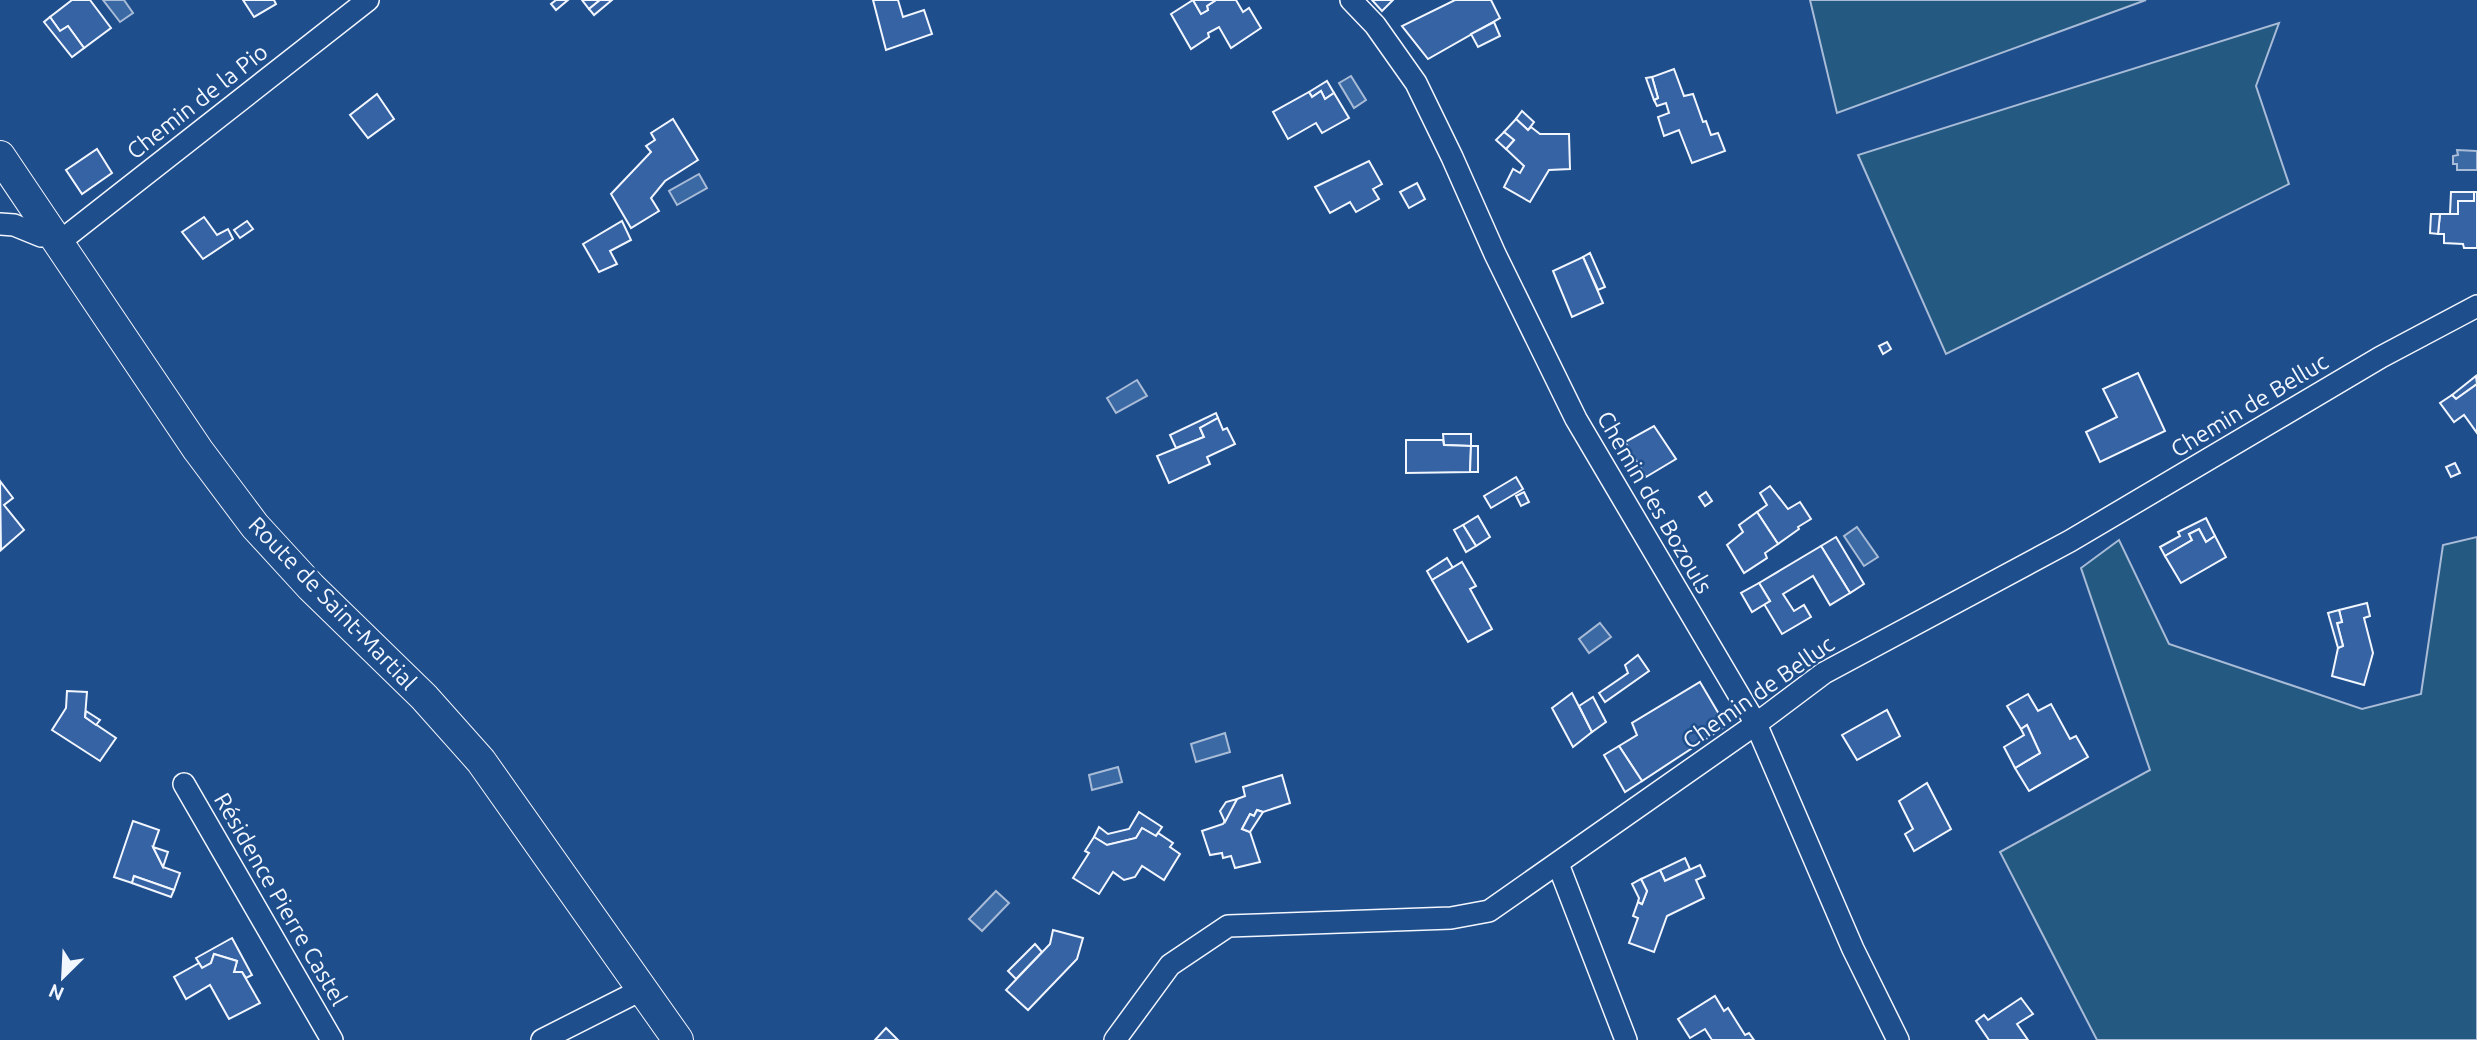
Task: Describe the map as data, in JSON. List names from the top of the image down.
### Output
{
  "streets": {
    "main road": ["Route de Saint-Martial"],
    "street": [
      "Chemin de la Pio",
      "Chemin de Belluc",
      "Chemin des Bozouls",
      "Résidence Pierre Castel"
    ]
  },
  "crossings": [
    ["Chemin de la Pio", "Route de Saint-Martial"],
    ["Chemin de Belluc", "Chemin des Bozouls"]
  ],
  "north": "bottom left"
}
